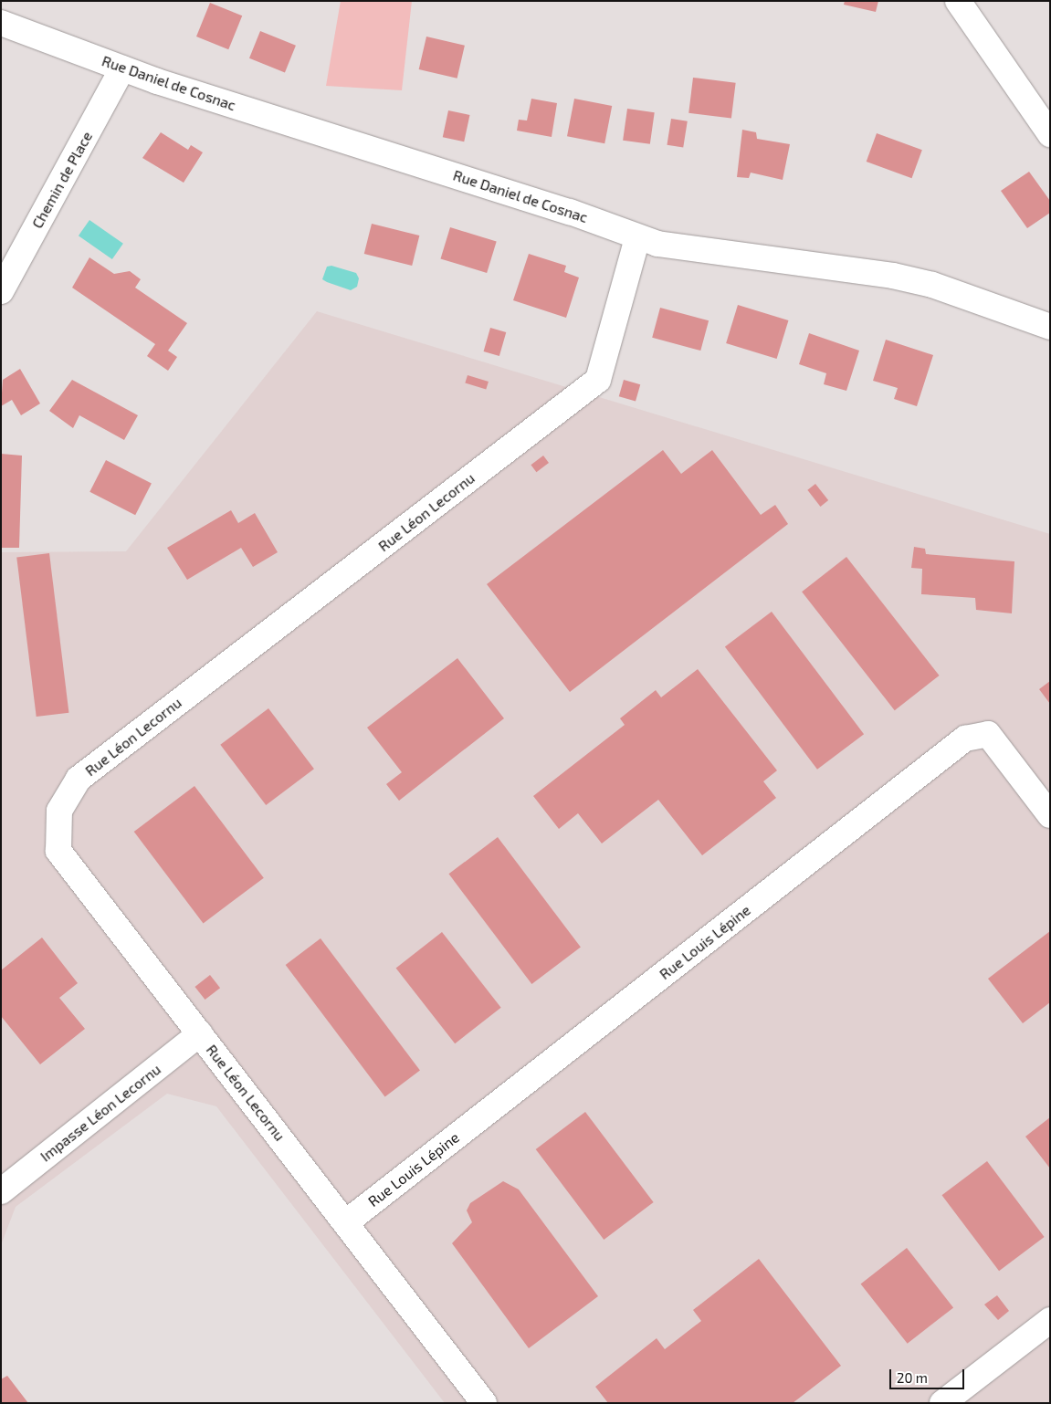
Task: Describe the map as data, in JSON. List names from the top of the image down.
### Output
{
  "streets": {
    "street": [
      "Rue Daniel de Cosnac",
      "Chemin de Place",
      "Rue Léon Lecornu",
      "Rue Louis Lépine",
      "Impasse Léon Lecornu"
    ]
  },
  "crossings": [
    ["Rue Daniel de Cosnac", "Chemin de Place"],
    ["Rue Daniel de Cosnac", "Rue Léon Lecornu"],
    ["Rue Léon Lecornu", "Rue Louis Lépine"],
    ["Rue Léon Lecornu", "Impasse Léon Lecornu"]
  ],
  "scale_bar": "20 m"
}
